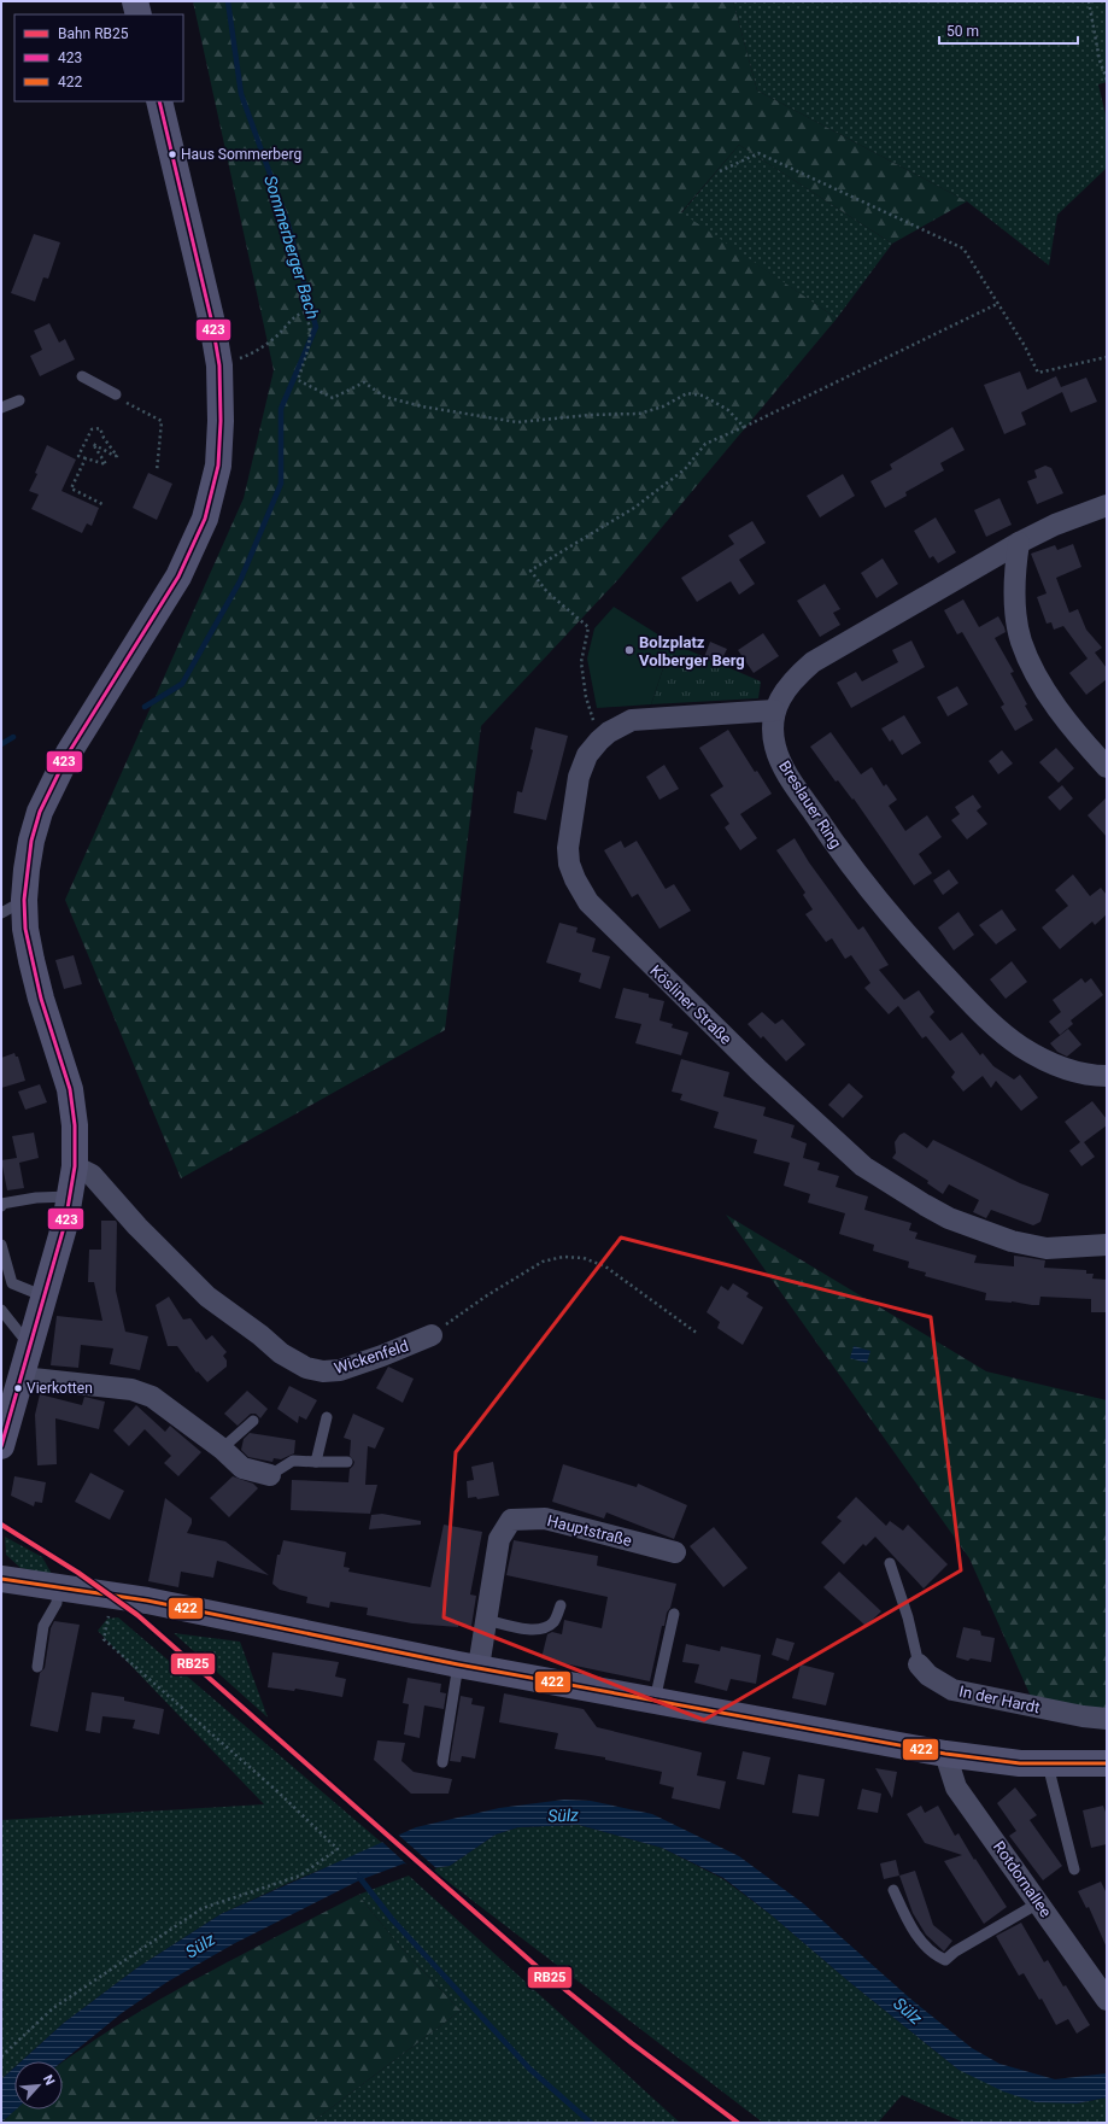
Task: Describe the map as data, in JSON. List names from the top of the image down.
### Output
{
  "streets": {
    "street": [
      "Breslauer Ring",
      "Kösliner Straße",
      "Wickenfeld",
      "Hauptstraße",
      "In der Hardt",
      "Rotdornallee"
    ]
  },
  "crossings": [
    ["Breslauer Ring", "Kösliner Straße"]
  ],
  "water": ["Sommerberger Bach", "Sülz"],
  "places": ["Haus Sommerberg", "Bolzplatz Volberger Berg", "Vierkotten"],
  "lines": ["transit line 423", "rail line RB25", "transit line 422"],
  "legend": ["Bahn RB25", "423", "422"],
  "scale_bar": "50 m",
  "north": "top right"
}
